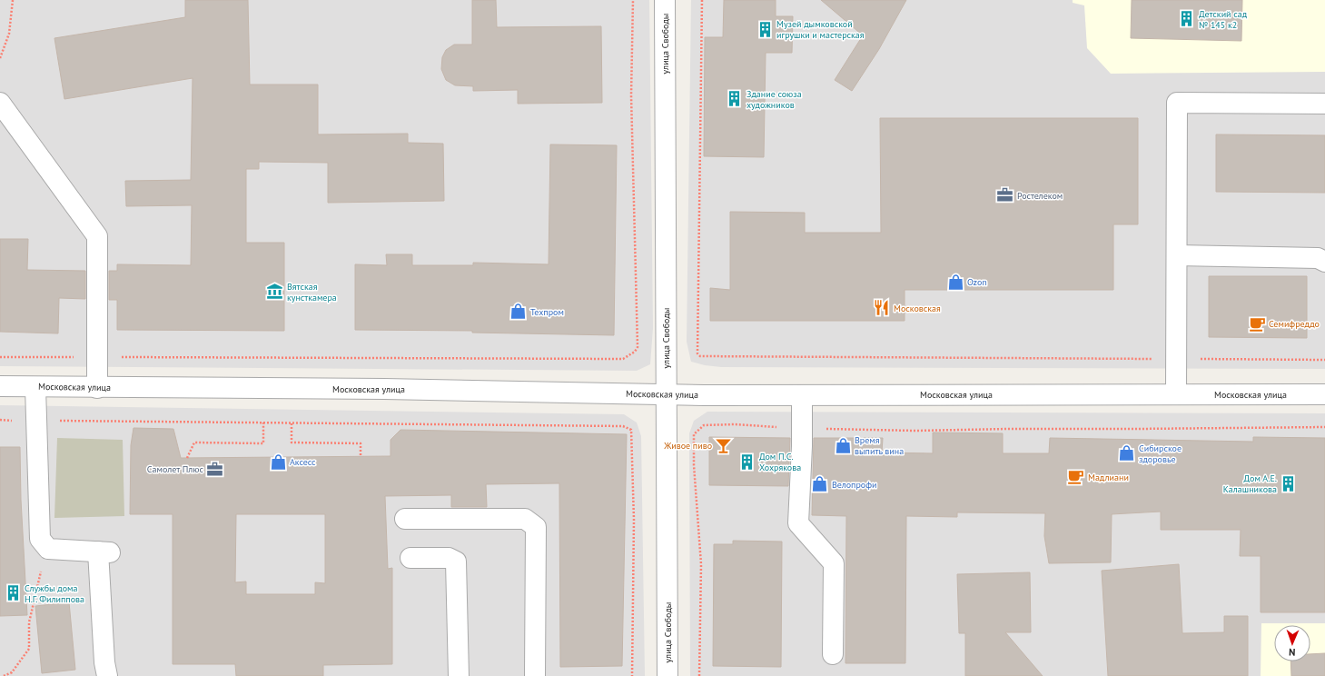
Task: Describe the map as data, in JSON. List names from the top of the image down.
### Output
{
  "streets": {
    "street": ["улица Свободы", "Московская улица"]
  },
  "crossings": [
    ["улица Свободы", "Московская улица"]
  ],
  "places": {
    "building": [
      "Детский сад № 145 к2",
      "Музей дымковской игрушки и мастерская",
      "Здание союза художников",
      "Дом П.С. Хохрякова",
      "Дом А.Е. Калашникова",
      "Службы дома Н.Г. Филиппова"
    ],
    "office": ["Ростелеком", "Самолет Плюс"],
    "shop": [
      "Ozon",
      "Техпром",
      "Время выпить вина",
      "Сибирское здоровье",
      "Аксесс",
      "Велопрофи"
    ],
    "museum": ["Вятская кунсткамера"],
    "restaurant": ["Московская"],
    "cafe": ["Семифреддо", "Мадлиани"],
    "bar": ["Живое пиво"]
  },
  "north": "bottom"
}
